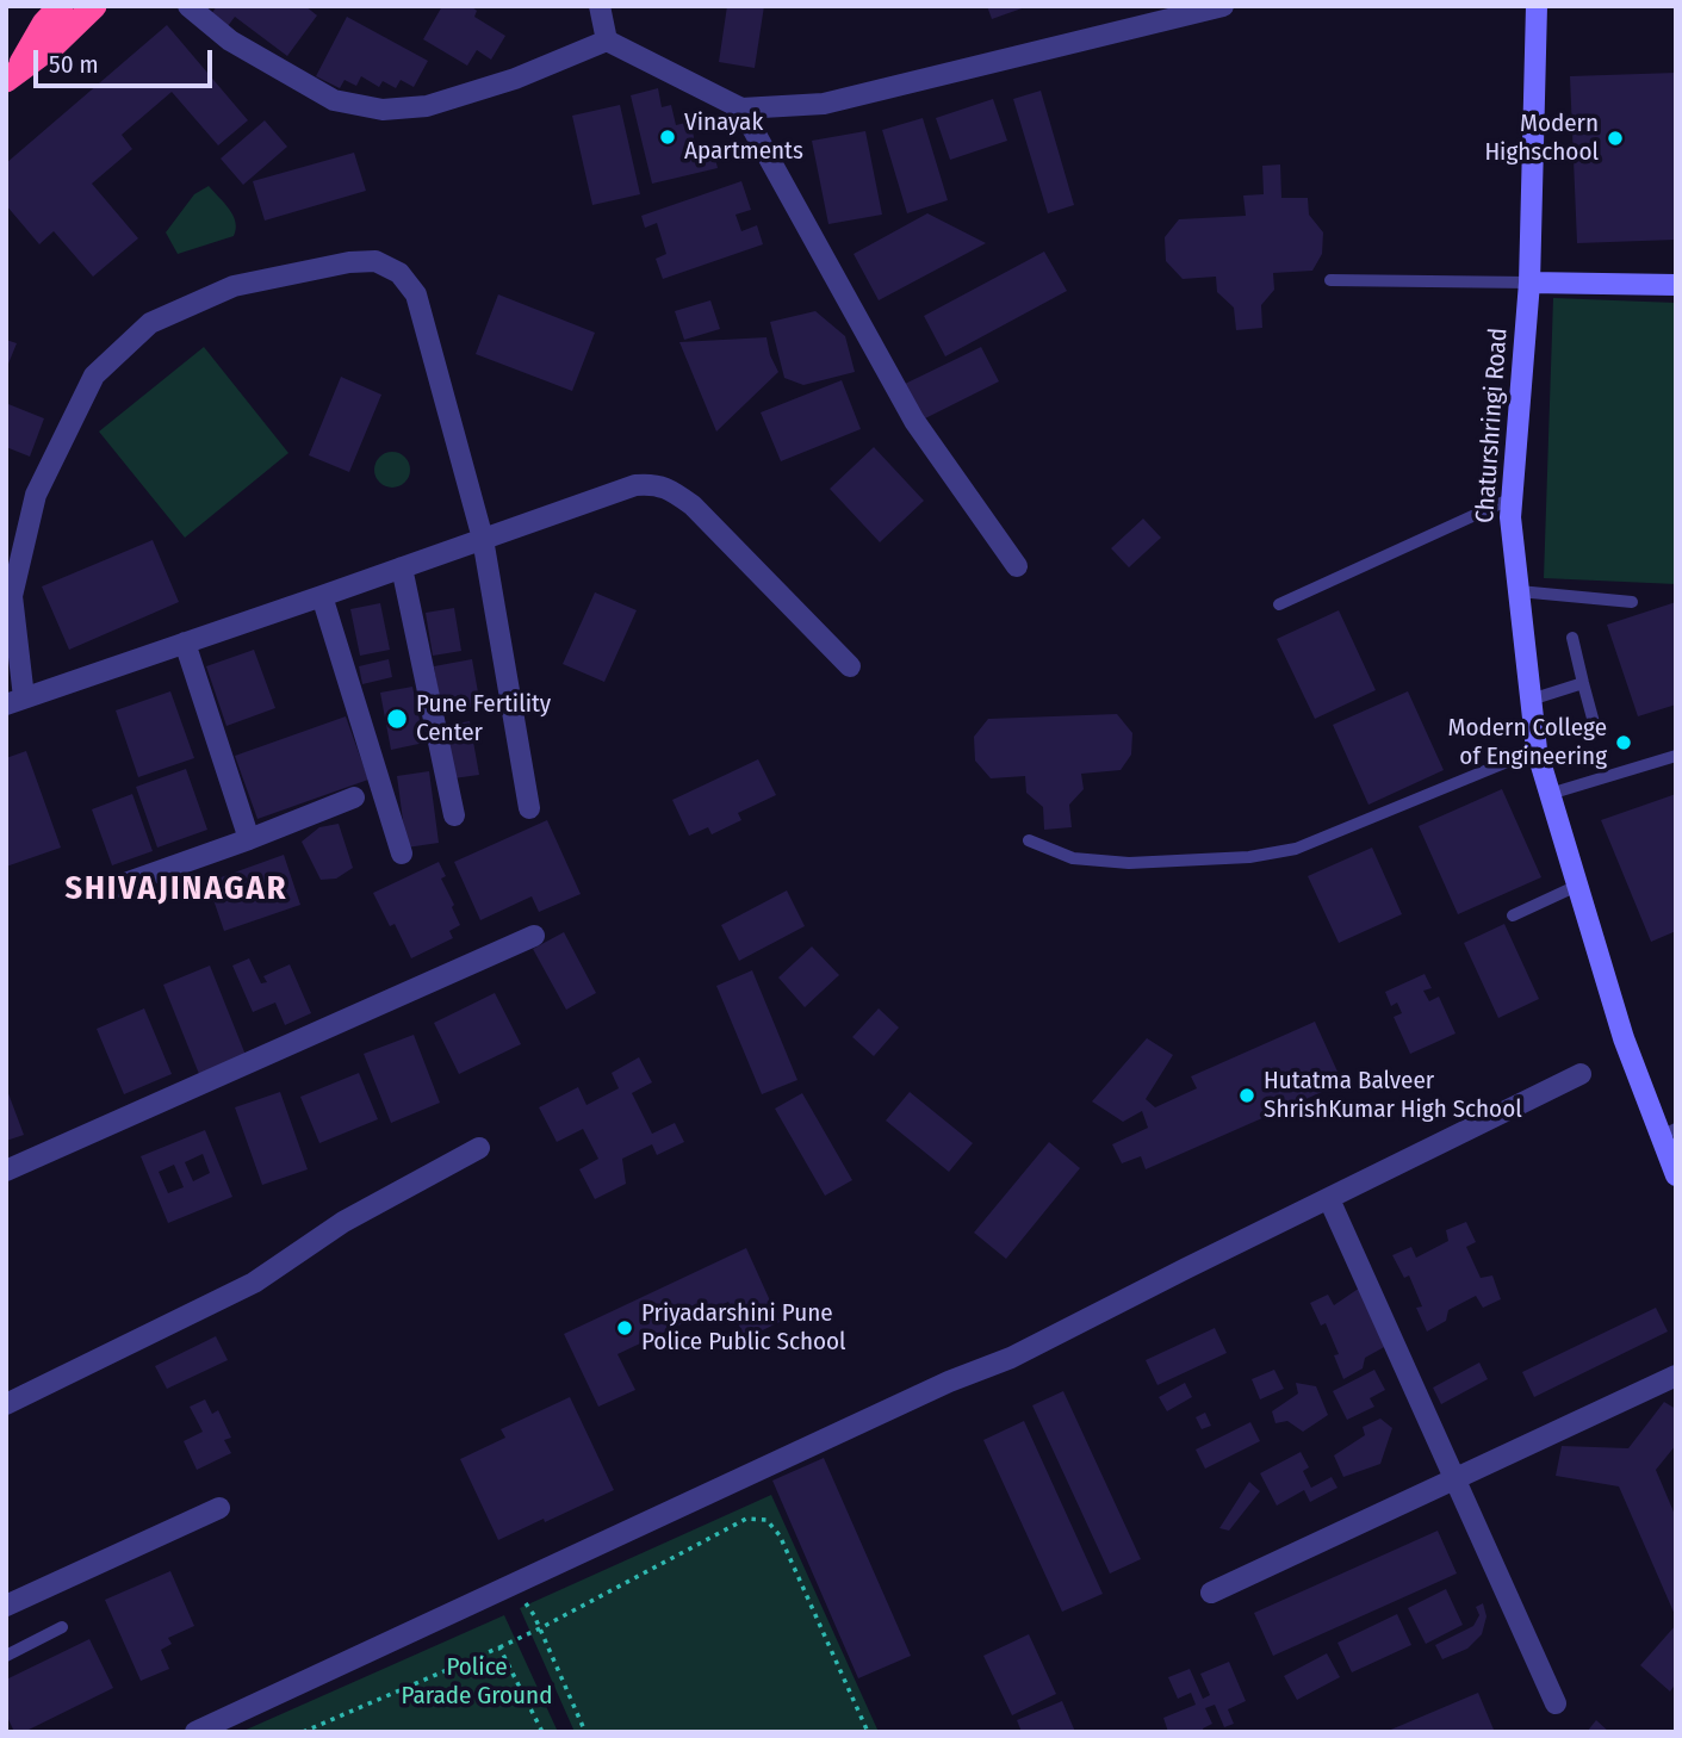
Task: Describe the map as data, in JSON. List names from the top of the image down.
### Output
{
  "streets": {
    "street": ["Chaturshringi Road"]
  },
  "districts": ["SHIVAJINAGAR"],
  "parks": ["Police Parade Ground"],
  "places": [
    "Vinayak Apartments",
    "Modern Highschool",
    "Pune Fertility Center",
    "Modern College of Engineering",
    "Hutatma Balveer ShrishKumar High School",
    "Priyadarshini Pune Police Public School"
  ],
  "scale_bar": "50 m"
}
